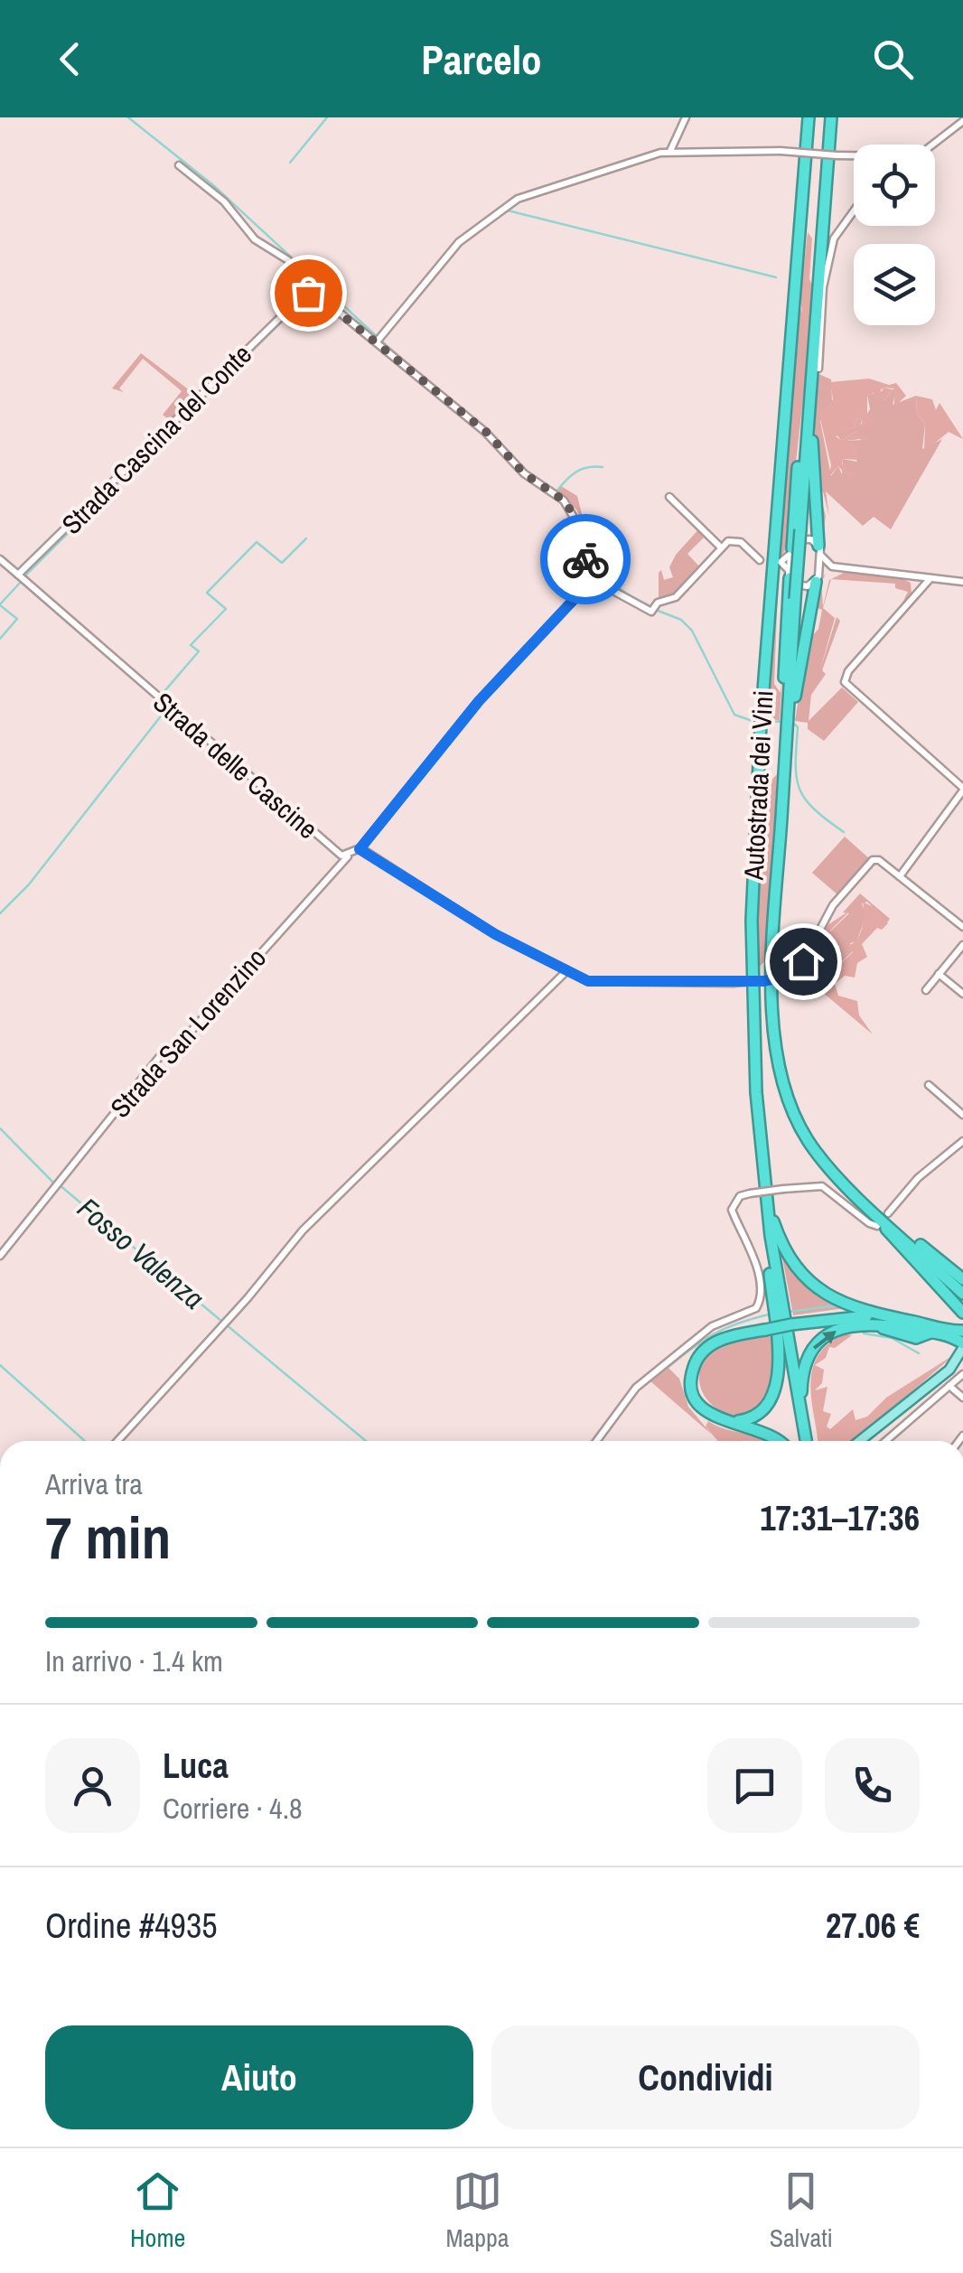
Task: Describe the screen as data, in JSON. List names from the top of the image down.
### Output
{
  "streets": {
    "highway": ["Autostrada dei Vini"],
    "street": ["Strada Cascina del Conte", "Strada delle Cascine", "Strada San Lorenzino"]
  },
  "crossings": [
    ["Strada Cascina del Conte", "Strada delle Cascine"],
    ["Strada delle Cascine", "Strada San Lorenzino"]
  ],
  "water": ["Fosso Valenza"],
  "page": {
    "header": "Parcelo",
    "heading": ["7 min", "Arriva tra", "17:31–17:36"],
    "panel": [
      "Luca",
      "Corriere · 4.8",
      "Ordine #4935",
      "27.06 €"
    ],
    "bar": "In arrivo · 1.4 km",
    "buttons": ["Aiuto", "Condividi"],
    "tabs": ["Home", "Mappa", "Salvati"]
  }
}
